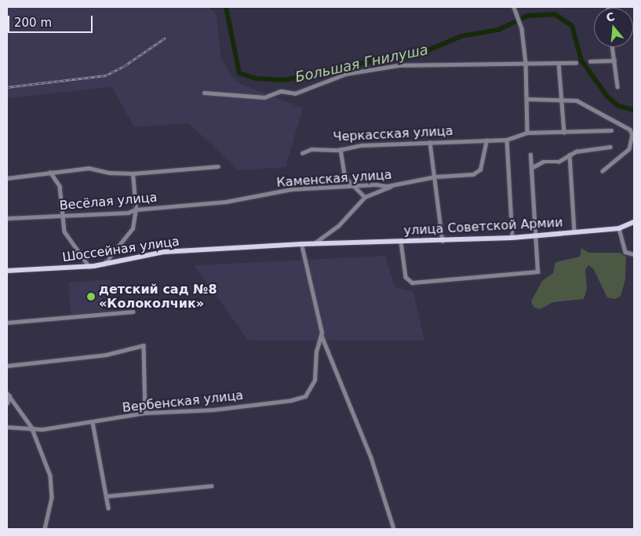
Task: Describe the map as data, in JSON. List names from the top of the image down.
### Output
{
  "streets": {
    "main road": ["улица Советской Армии", "Шоссейная улица"],
    "street": [
      "Черкасская улица",
      "Каменская улица",
      "Весёлая улица",
      "Вербенская улица"
    ]
  },
  "crossings": [
    ["Черкасская улица", "Каменская улица"],
    ["Каменская улица", "Весёлая улица"],
    ["улица Советской Армии", "Шоссейная улица"]
  ],
  "water": ["Большая Гнилуша"],
  "places": ["детский сад №8 «Колоколчик»"],
  "scale_bar": "200 m",
  "north": "top"
}
